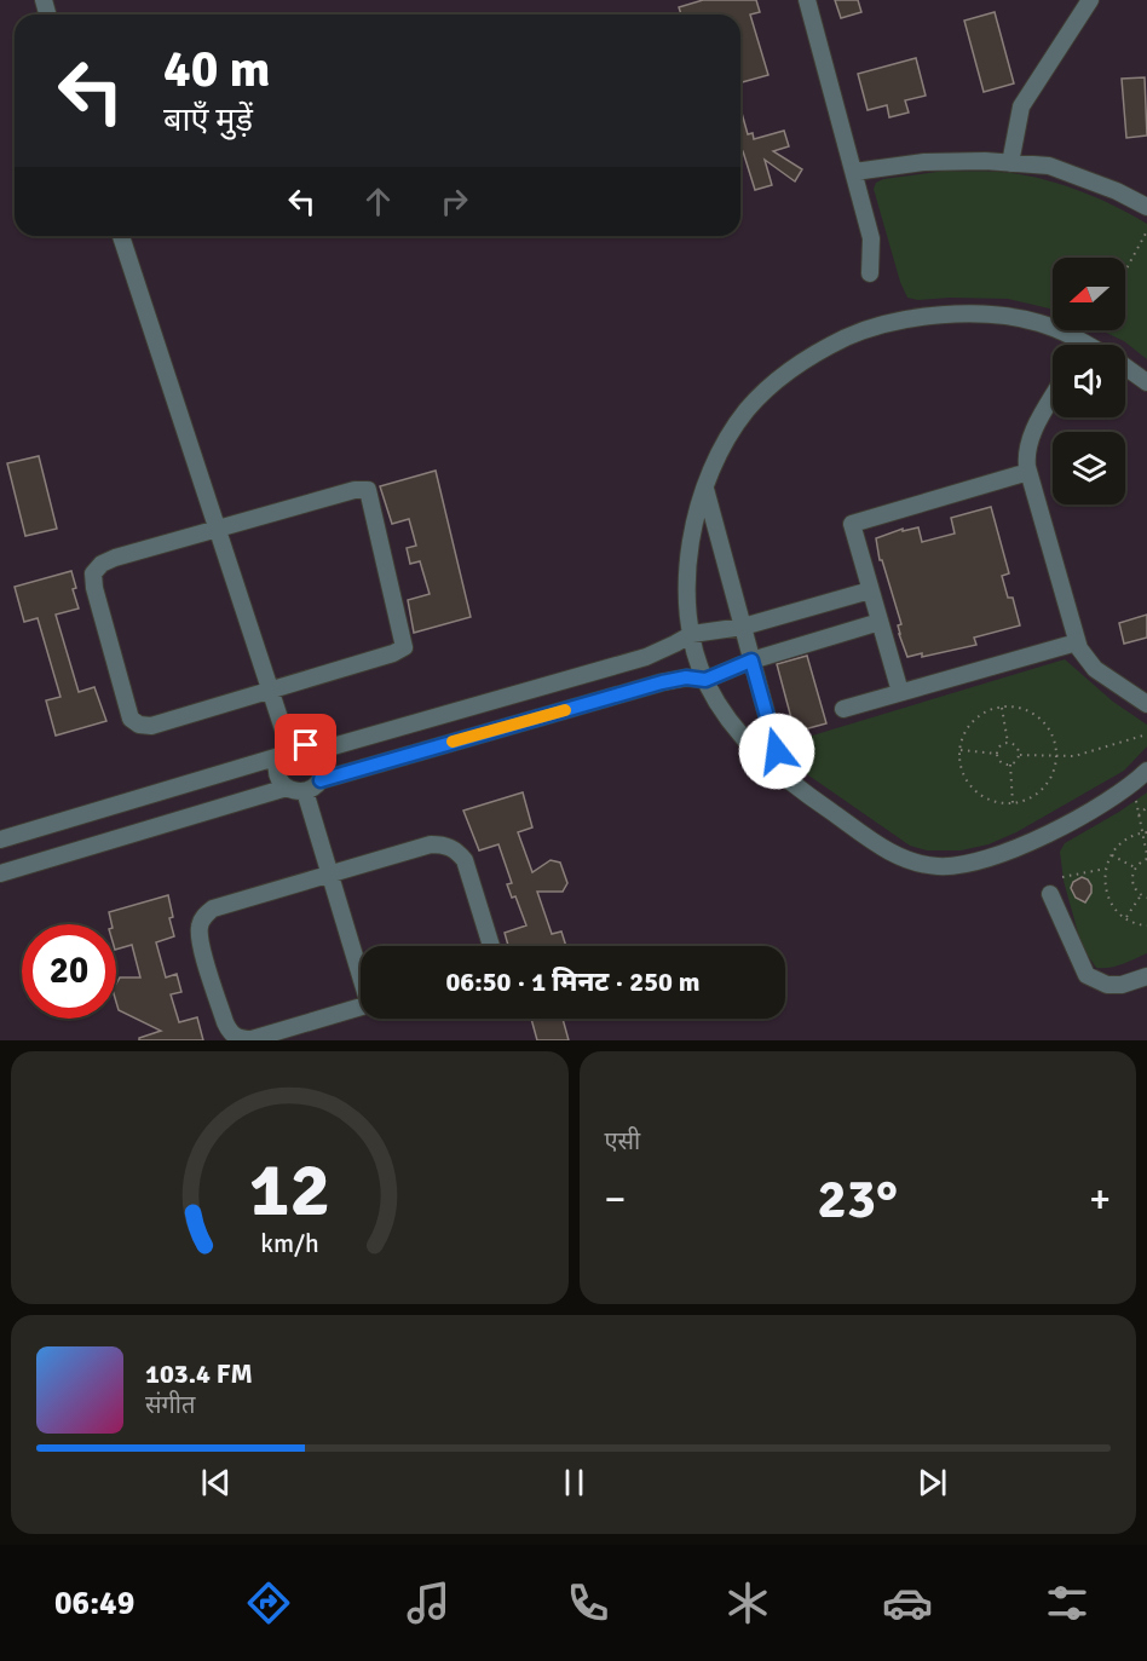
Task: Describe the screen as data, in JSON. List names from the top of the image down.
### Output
{
  "north": "left",
  "page": {
    "turn": ["40 m", "बाएँ मुड़ें"],
    "limit": "20",
    "trip": "06:50 · 1 मिनट · 250 m",
    "tile": "एसी",
    "heat": ["−", "23°", "+"],
    "song": ["103.4 FM", "संगीत"],
    "tabs": "06:49",
    "gauge": ["12", "km/h"]
  }
}
